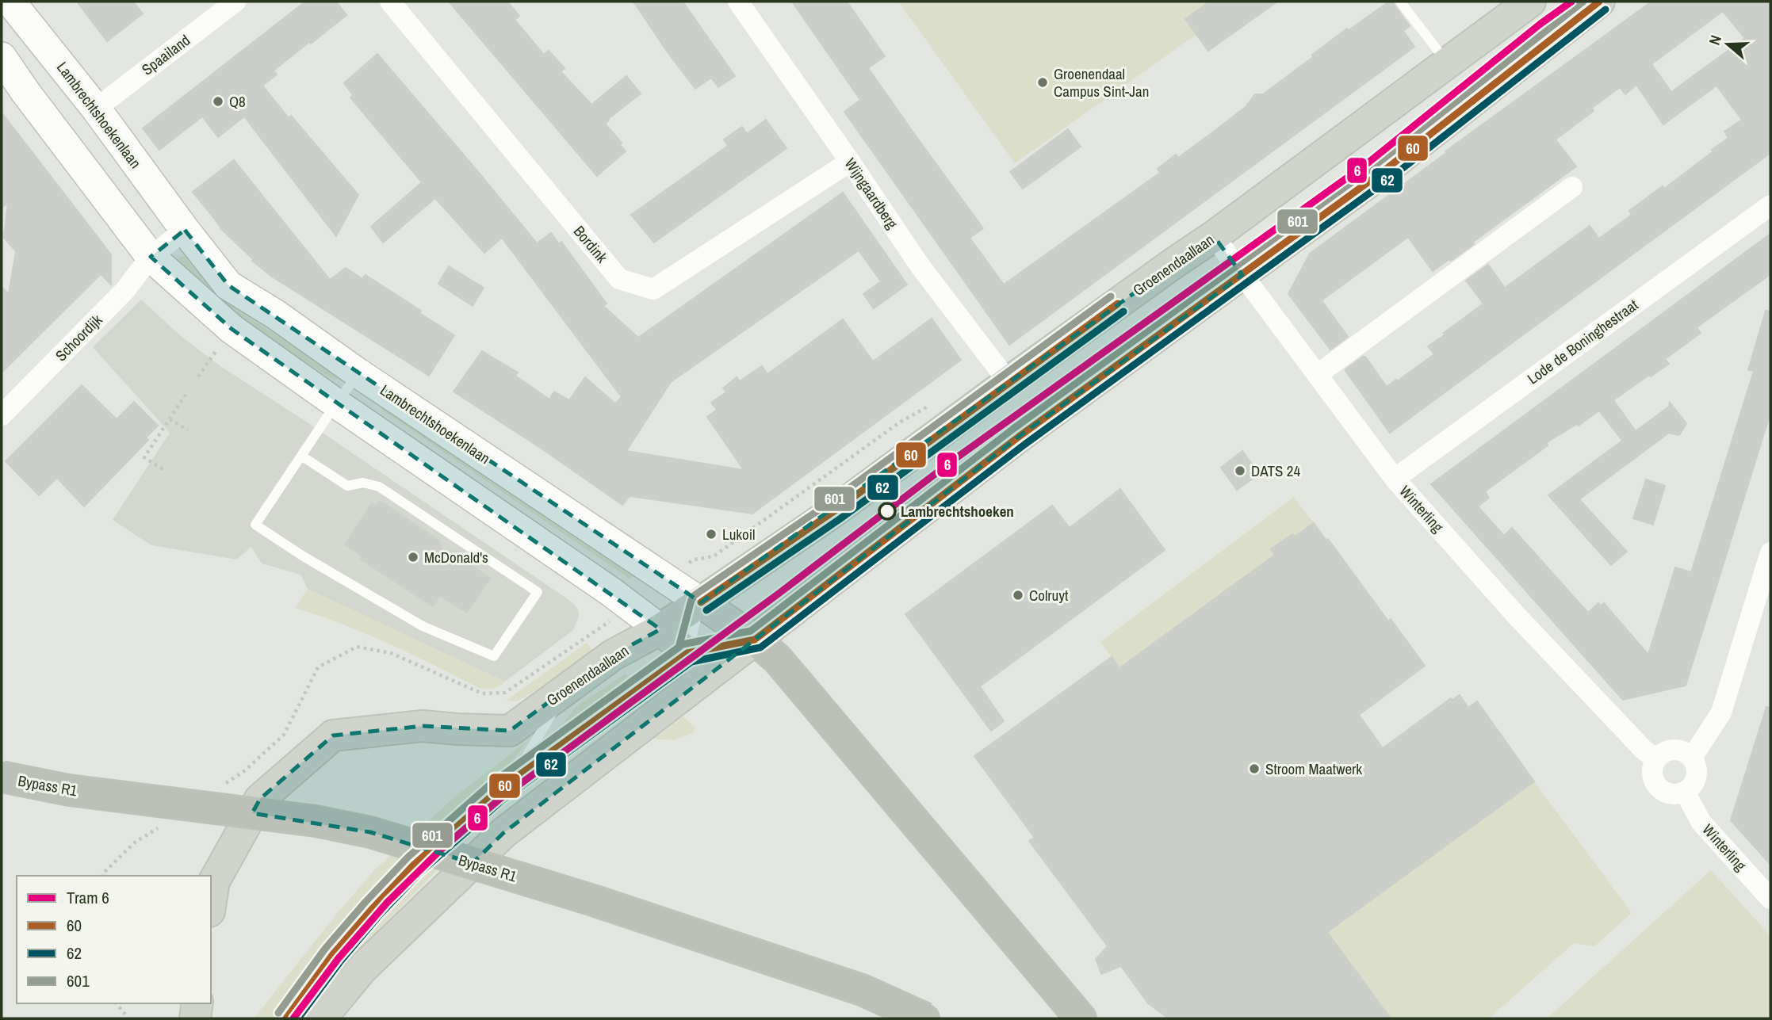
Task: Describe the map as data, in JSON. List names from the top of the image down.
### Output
{
  "streets": {
    "highway": ["Bypass R1"],
    "main road": ["Groenendaallaan"],
    "street": [
      "Spaailand",
      "Lambrechtshoekenlaan",
      "Wijngaardberg",
      "Bordink",
      "Schoordijk",
      "Lode de Boninghestraat",
      "Winterling"
    ]
  },
  "crossings": [
    ["Spaailand", "Lambrechtshoekenlaan"],
    ["Lambrechtshoekenlaan", "Groenendaallaan"],
    ["Wijngaardberg", "Bordink"],
    ["Wijngaardberg", "Groenendaallaan"],
    ["Groenendaallaan", "Winterling"],
    ["Lode de Boninghestraat", "Winterling"]
  ],
  "places": [
    "Groenendaal Campus Sint-Jan",
    "Q8",
    "DATS 24",
    "Lambrechtshoeken",
    "Lukoil",
    "McDonald's",
    "Colruyt",
    "Stroom Maatwerk"
  ],
  "lines": [
    "tram line 6",
    "transit line 60",
    "transit line 601",
    "transit line 62"
  ],
  "legend": [
    "Tram 6",
    "60",
    "62",
    "601"
  ],
  "north": "left"
}
